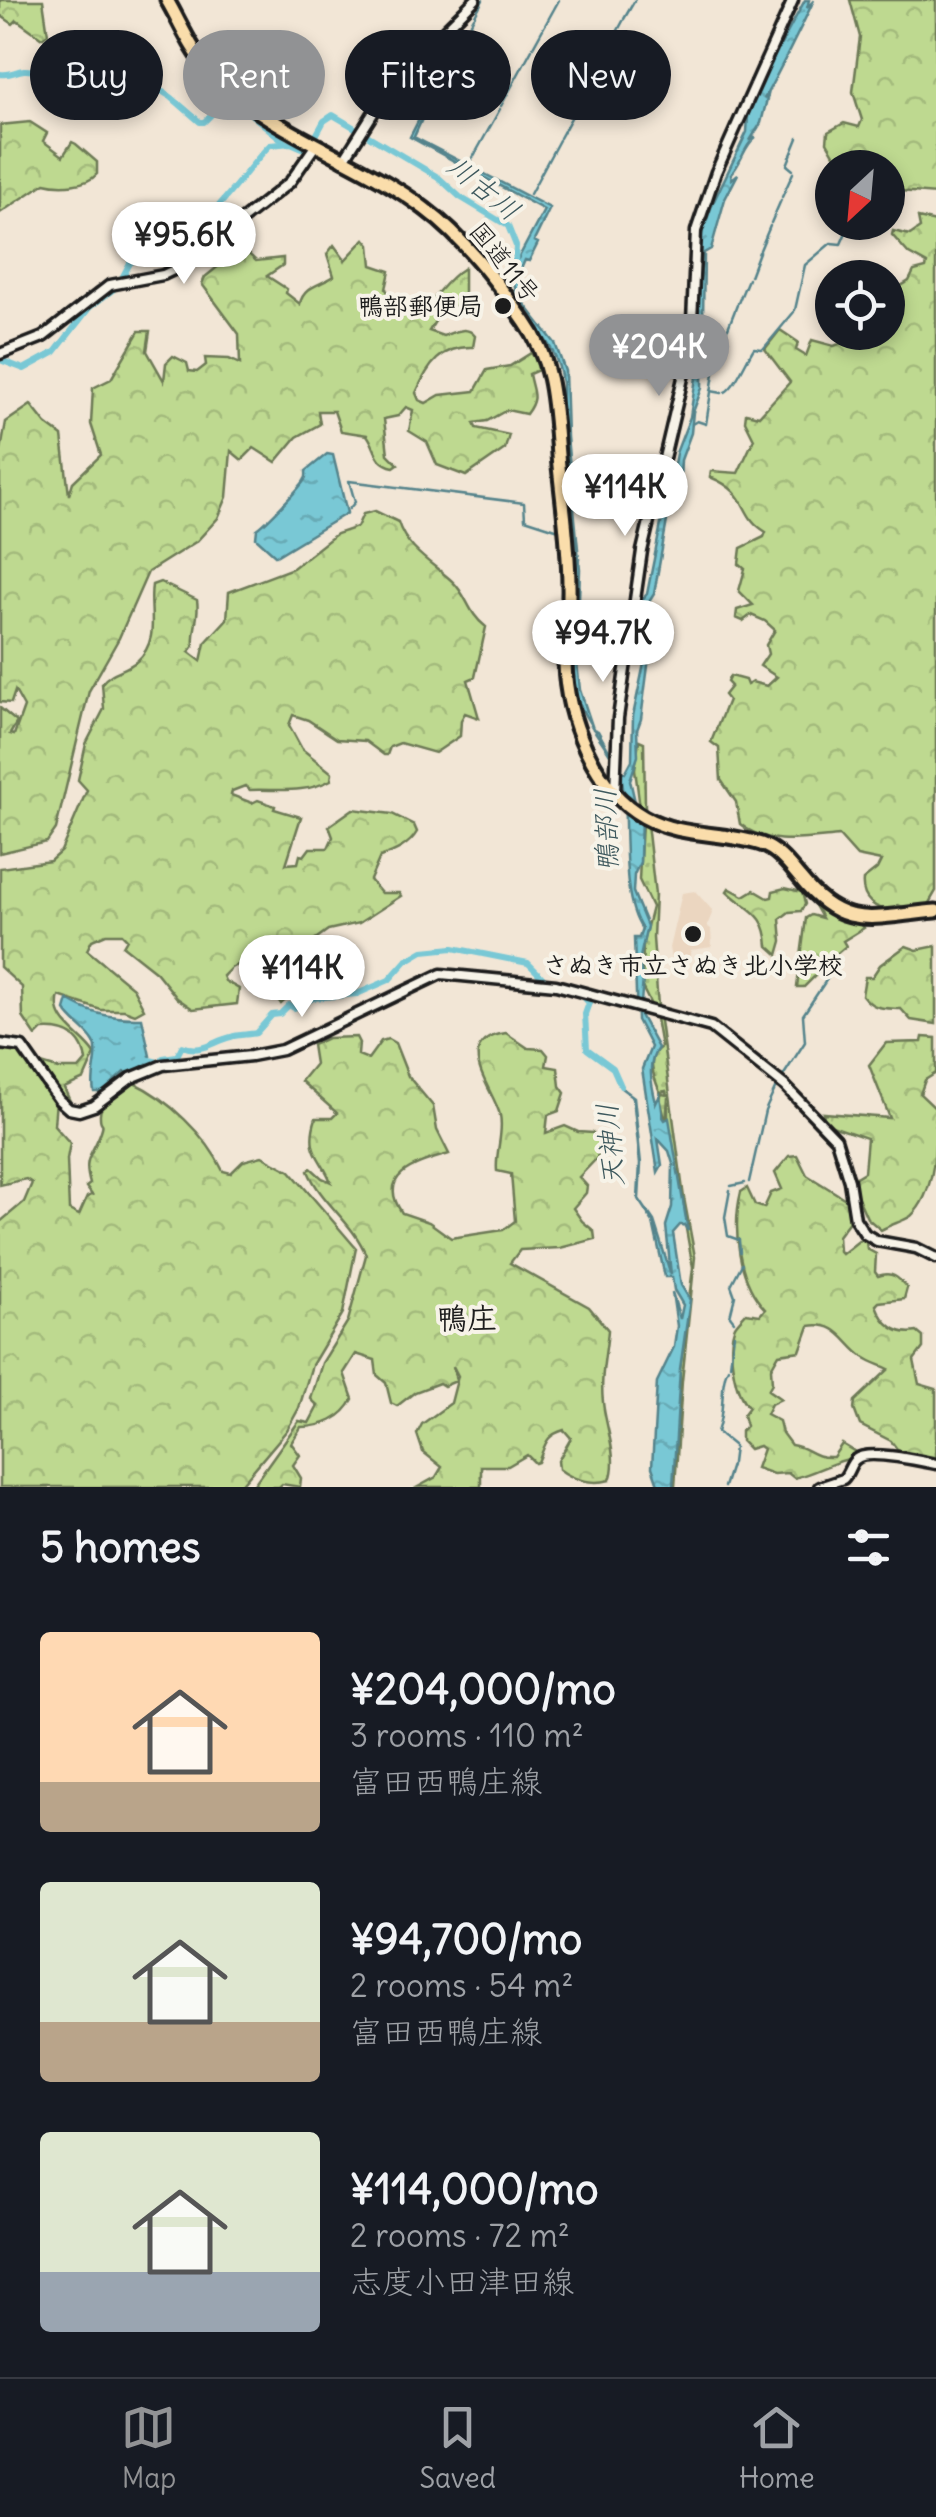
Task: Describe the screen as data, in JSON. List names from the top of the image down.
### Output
{
  "streets": {
    "highway": ["国道11号"]
  },
  "districts": ["鴨庄"],
  "water": ["川古川", "鴨部川", "天神川"],
  "places": ["鴨部郵便局", "さぬき市立さぬき北小学校"],
  "north": "bottom left",
  "page": {
    "chip": [
      "Buy",
      "Rent",
      "Filters",
      "New"
    ],
    "price": [
      "¥95.6K",
      "¥204K",
      "¥114K",
      "¥94.7K",
      "¥114K"
    ],
    "heading": "5 homes",
    "list": [
      {
        "name": "¥204,000/mo",
        "note": "3 rooms · 110 m² · 富田西鴨庄線"
      },
      {
        "name": "¥94,700/mo",
        "note": "2 rooms · 54 m² · 富田西鴨庄線"
      },
      {
        "name": "¥114,000/mo",
        "note": "2 rooms · 72 m² · 志度小田津田線"
      }
    ],
    "tabs": ["Map", "Saved", "Home"]
  }
}
